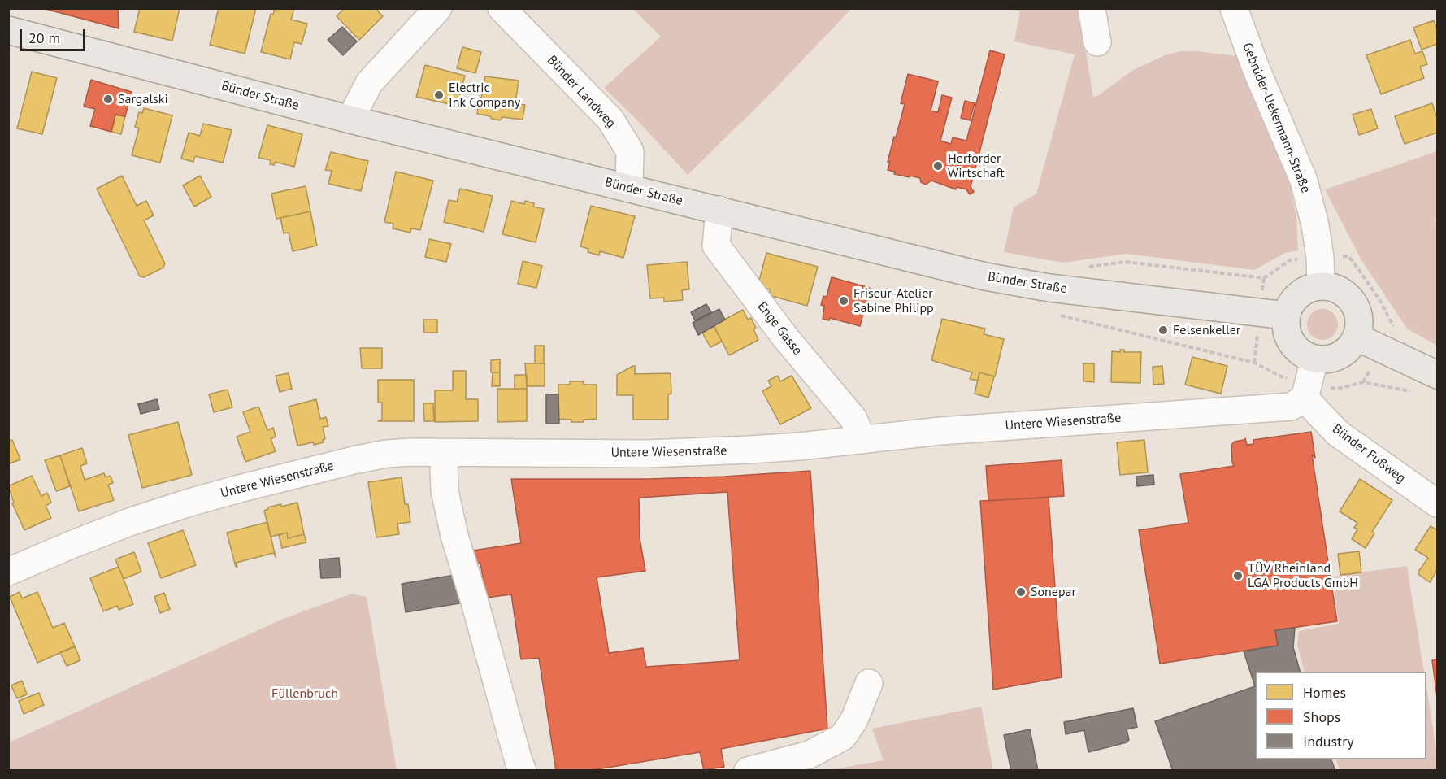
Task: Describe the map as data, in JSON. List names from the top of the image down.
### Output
{
  "streets": {
    "main road": ["Bünder Straße"],
    "street": [
      "Bünder Landweg",
      "Gebrüder-Uekermann-Straße",
      "Enge Gasse",
      "Untere Wiesenstraße",
      "Bünder Fußweg"
    ]
  },
  "crossings": [
    ["Bünder Landweg", "Bünder Straße"],
    ["Bünder Straße", "Enge Gasse"],
    ["Enge Gasse", "Untere Wiesenstraße"],
    ["Untere Wiesenstraße", "Bünder Fußweg"]
  ],
  "parks": ["Füllenbruch"],
  "places": [
    "Electric Ink Company",
    "Sargalski",
    "Herforder Wirtschaft",
    "Friseur-Atelier Sabine Philipp",
    "Felsenkeller",
    "TÜV Rheinland LGA Products GmbH",
    "Sonepar"
  ],
  "legend": ["Homes", "Shops", "Industry"],
  "scale_bar": "20 m"
}
